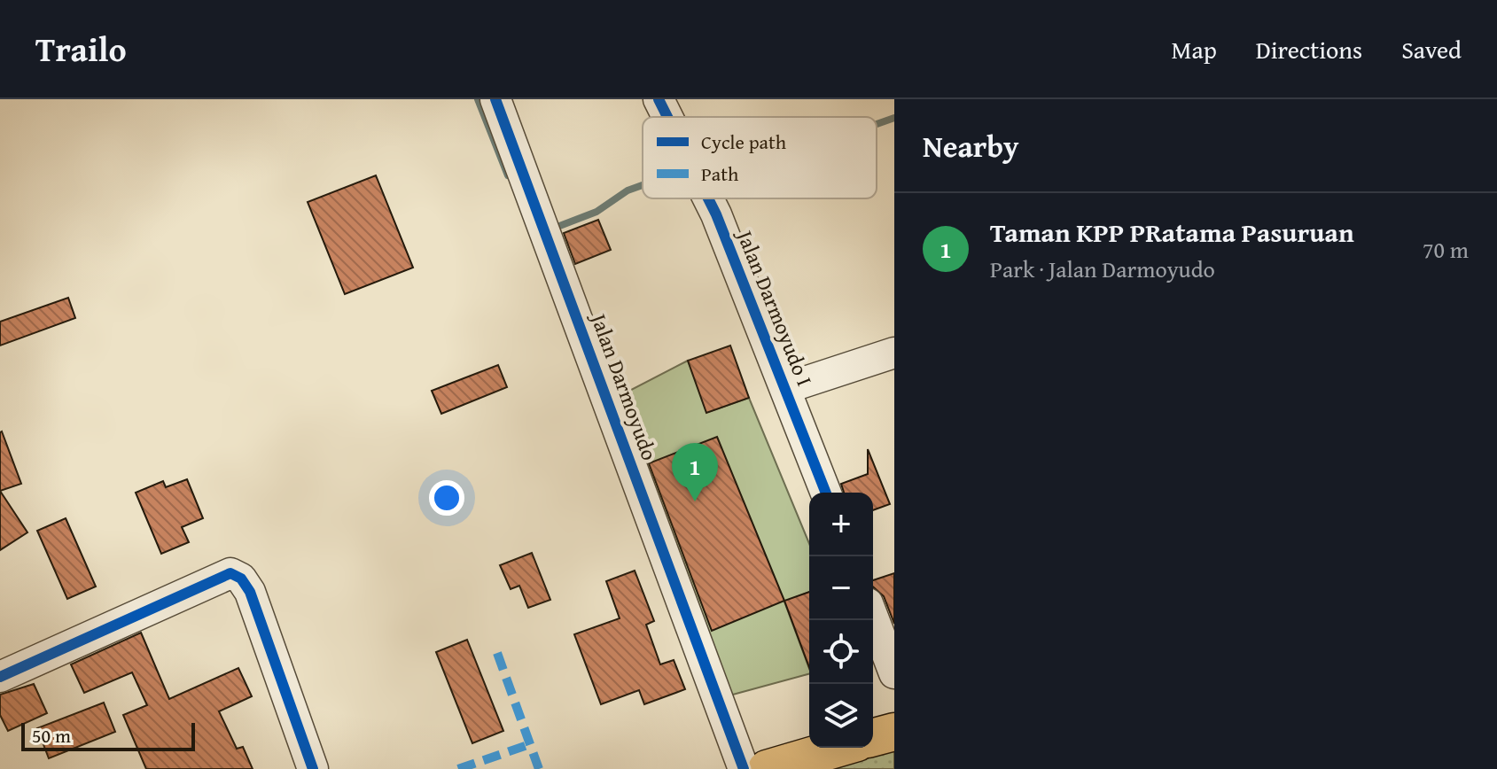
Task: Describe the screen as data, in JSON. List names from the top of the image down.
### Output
{
  "streets": {
    "street": ["Jalan Darmoyudo I", "Jalan Darmoyudo"]
  },
  "legend": ["Cycle path", "Path"],
  "scale_bar": "50 m",
  "page": {
    "header": "Trailo",
    "nav": ["Map", "Directions", "Saved"],
    "heading": "Nearby",
    "list": [
      {
        "mark": "1",
        "name": "Taman KPP PRatama Pasuruan",
        "note": "Park · Jalan Darmoyudo",
        "value": "70 m"
      }
    ],
    "pins": "1",
    "map_buttons": ["+", "−"],
    "scale": "50 m"
  }
}
